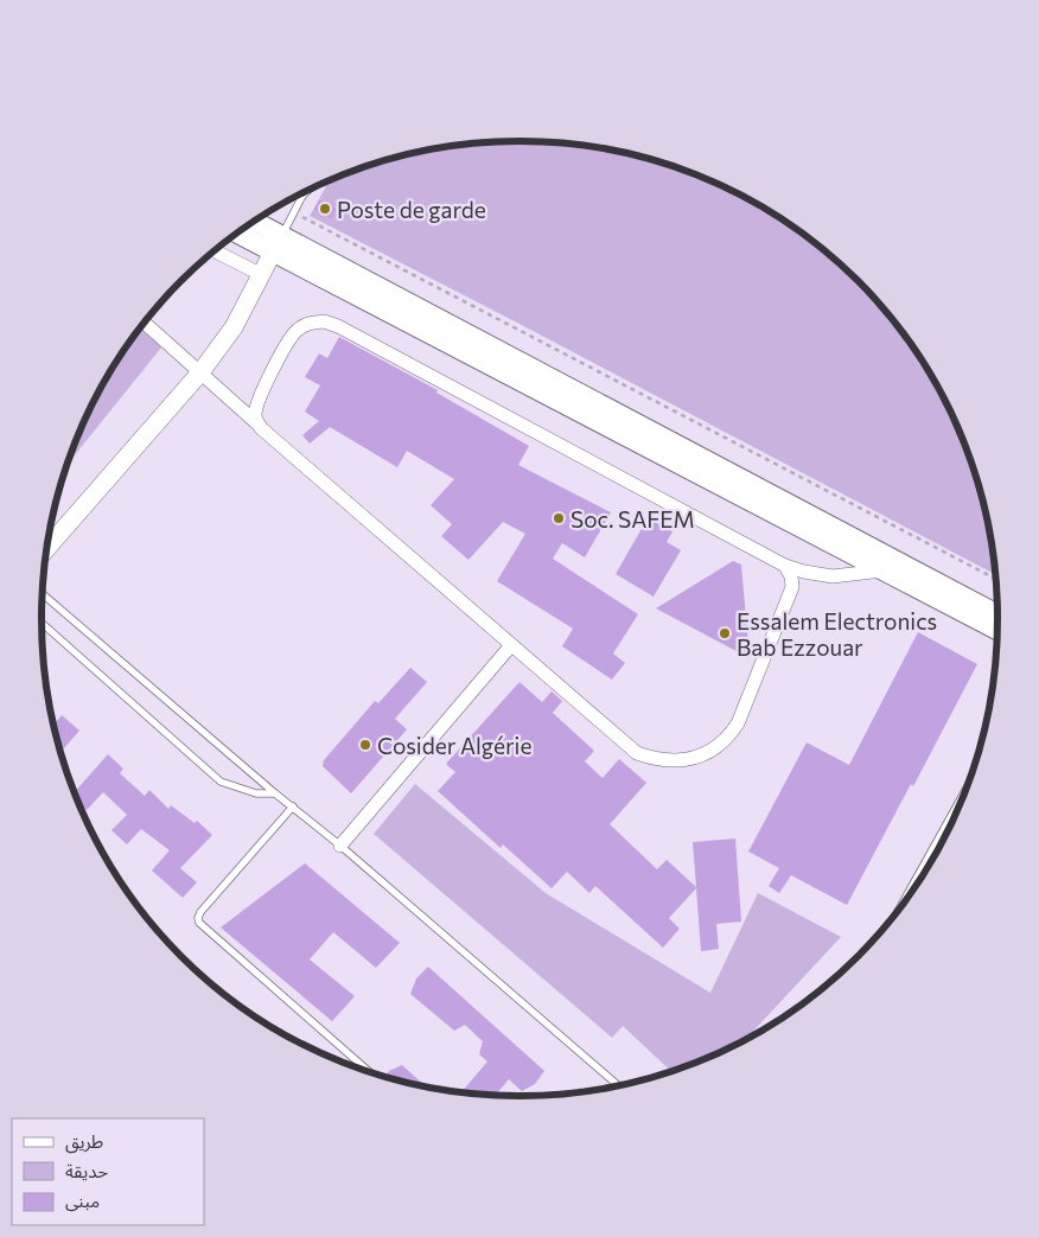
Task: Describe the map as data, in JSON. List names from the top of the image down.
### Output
{
  "places": [
    "Poste de garde",
    "Soc. SAFEM",
    "Essalem Electronics Bab Ezzouar",
    "Cosider Algérie"
  ],
  "legend": ["طريق", "حديقة", "مبنى"]
}
